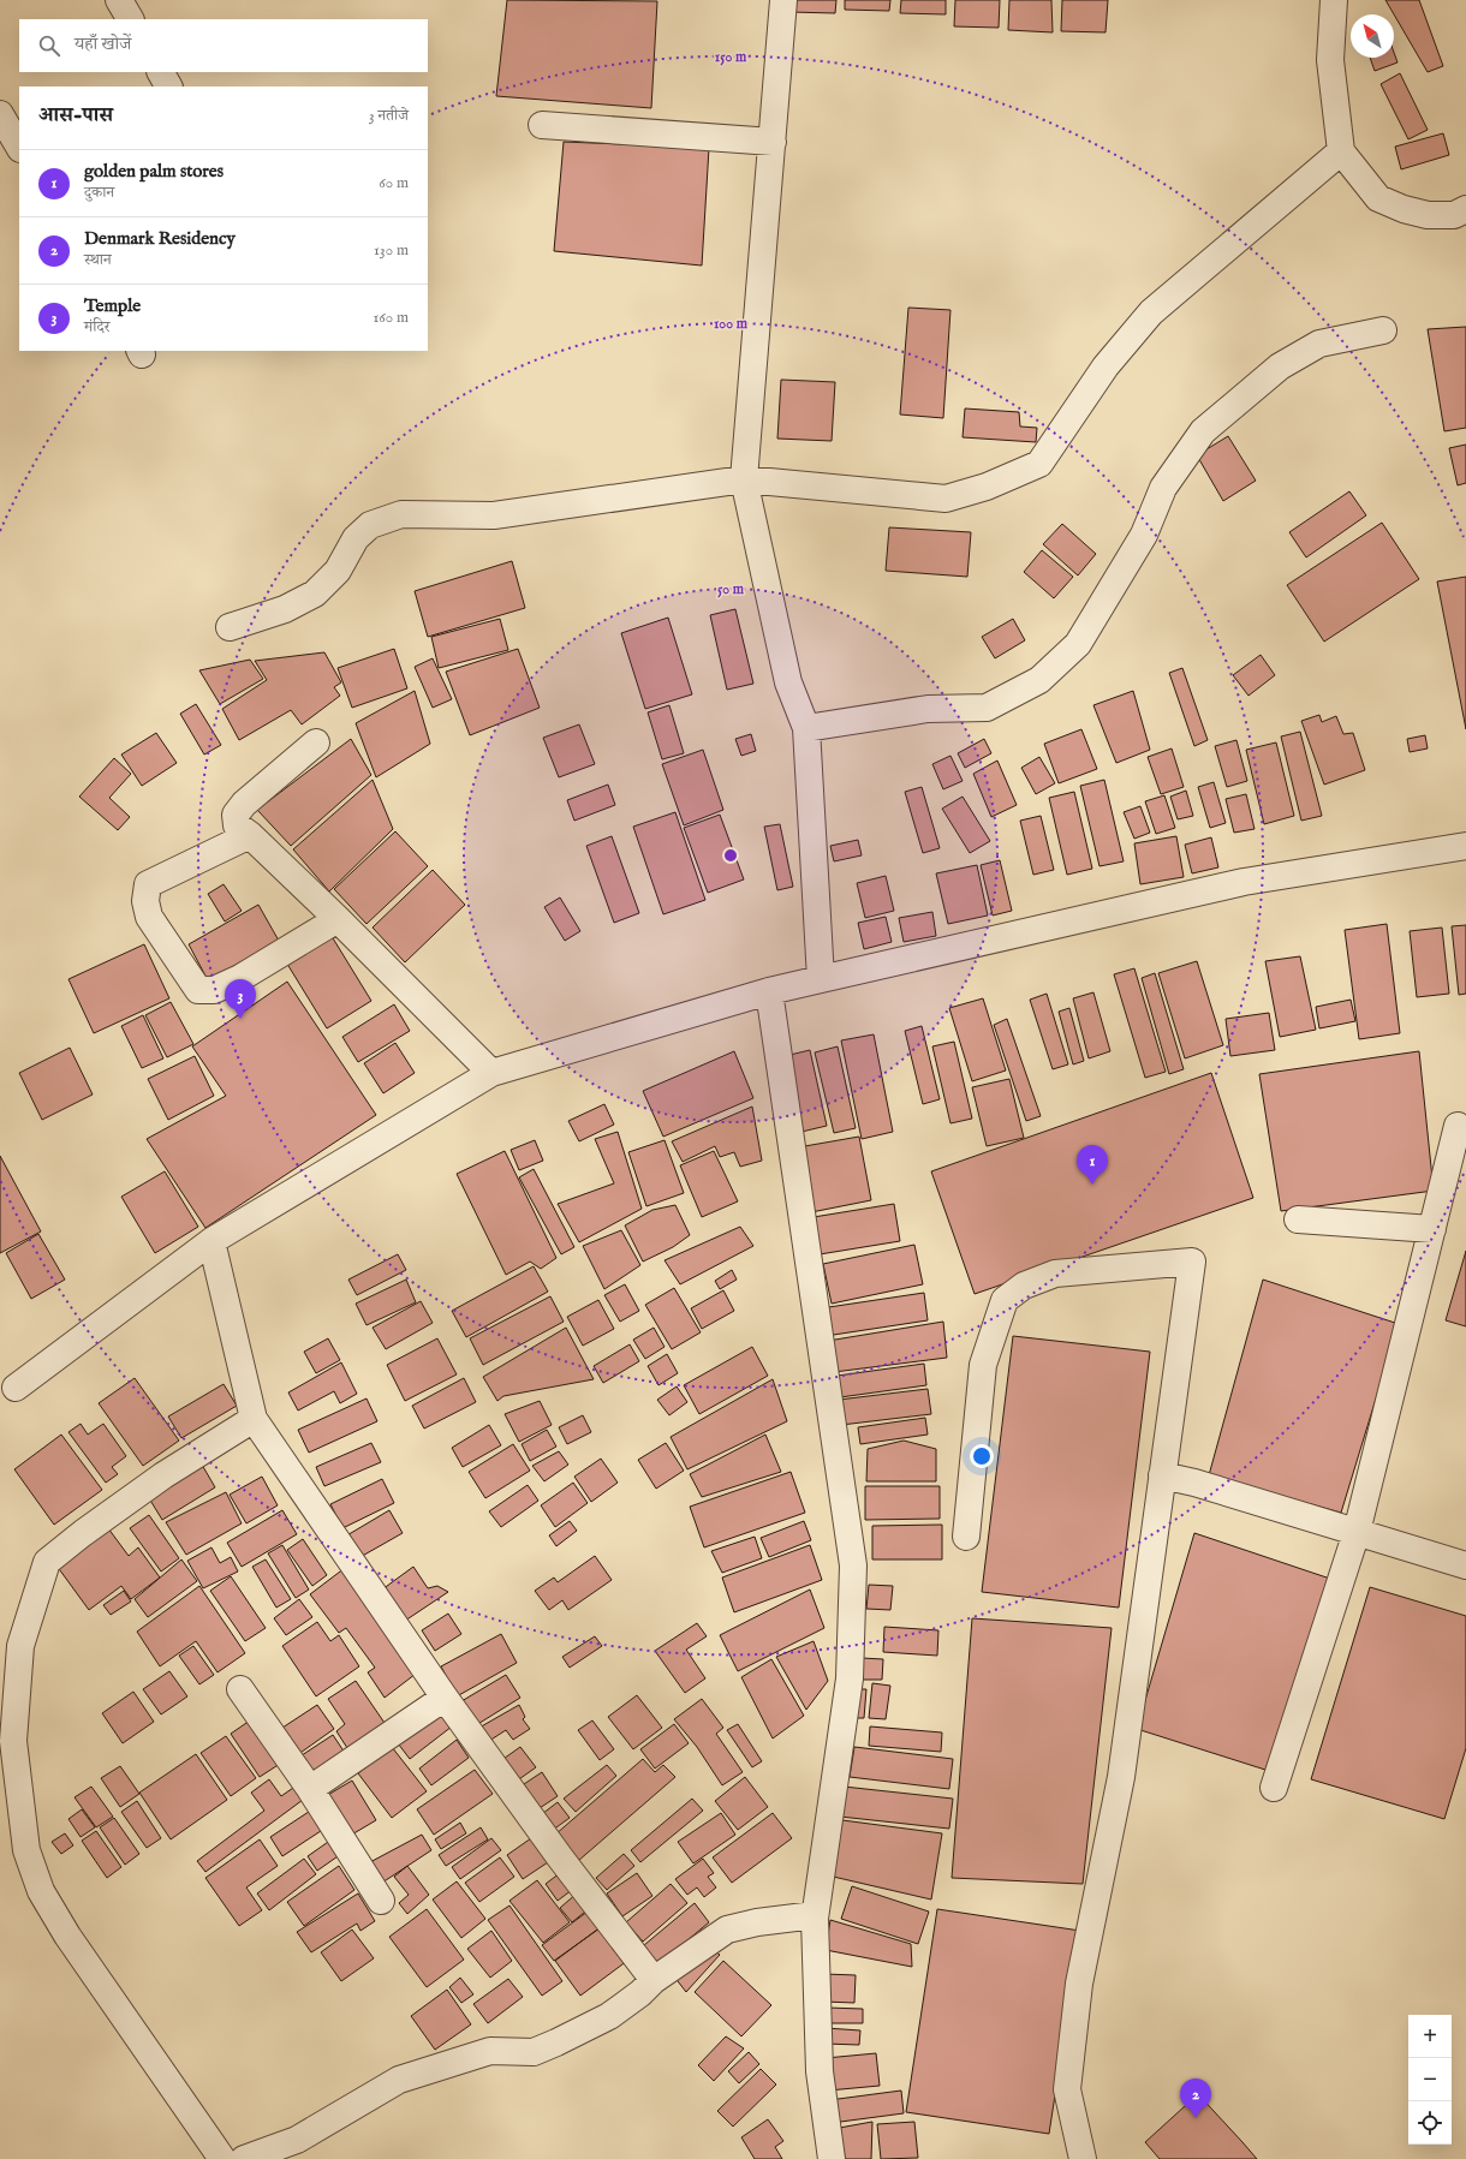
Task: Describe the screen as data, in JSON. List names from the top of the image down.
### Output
{
  "north": "top left",
  "page": {
    "search": "यहाँ खोजें",
    "heading": ["आस-पास", "3 नतीजे"],
    "list": [
      {
        "mark": "1",
        "name": "golden palm stores",
        "note": "दुकान",
        "value": "60 m"
      },
      {
        "mark": "2",
        "name": "Denmark Residency",
        "note": "स्थान",
        "value": "130 m"
      },
      {
        "mark": "3",
        "name": "Temple",
        "note": "मंदिर",
        "value": "160 m"
      }
    ],
    "pins": ["3", "1", "2"],
    "map_buttons": ["+", "−"]
  },
  "rings": ["150 m", "100 m", "50 m"]
}
